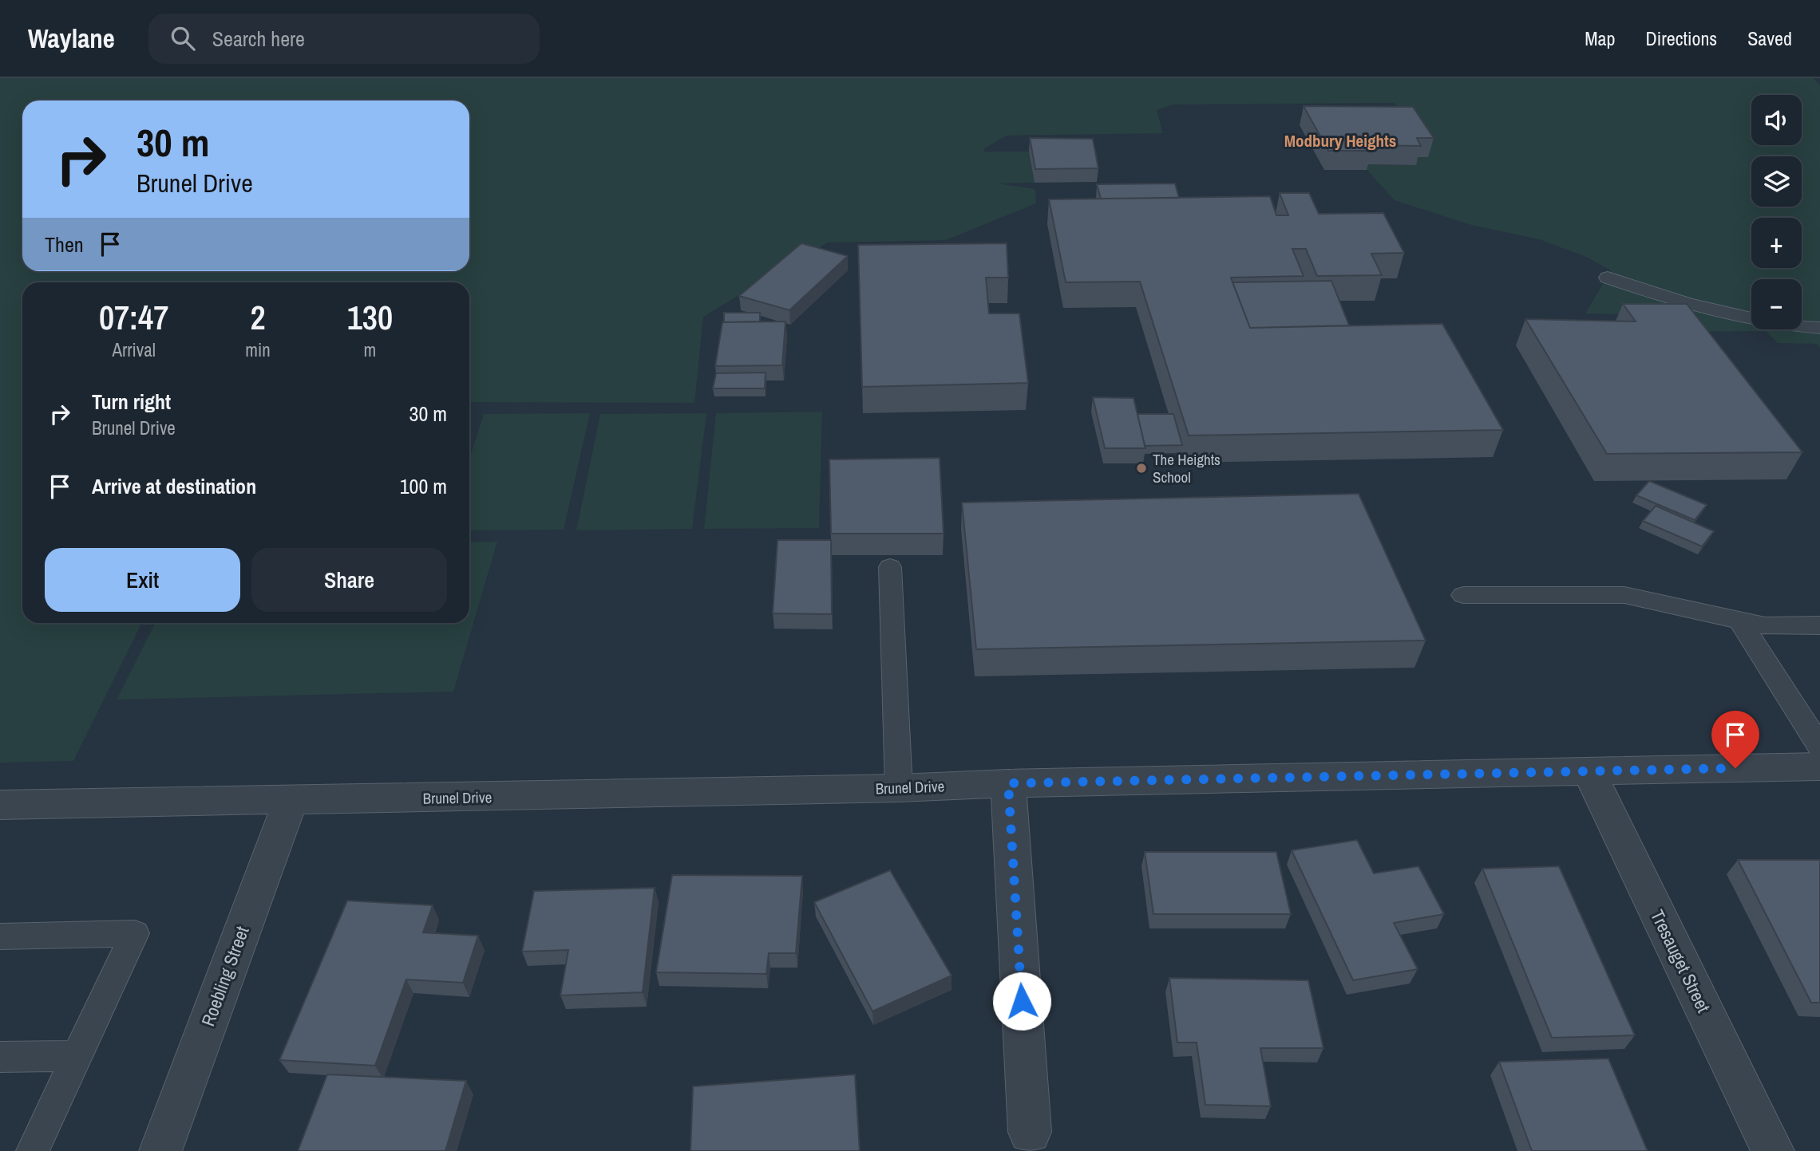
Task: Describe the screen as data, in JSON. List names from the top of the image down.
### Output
{
  "streets": {
    "street": ["Brunel Drive", "Tresauget Street", "Roebling Street"]
  },
  "crossings": [
    ["Brunel Drive", "Tresauget Street"],
    ["Brunel Drive", "Roebling Street"]
  ],
  "districts": ["Modbury Heights"],
  "places": ["The Heights School"],
  "page": {
    "header": "Waylane",
    "search": "Search here",
    "nav": ["Map", "Directions", "Saved"],
    "map_buttons": ["+", "−"],
    "turn": ["30 m", "Brunel Drive"],
    "then": "Then",
    "eta": [
      "07:47",
      "Arrival",
      "2",
      "min",
      "130",
      "m"
    ],
    "list": [
      {
        "name": "Turn right",
        "note": "Brunel Drive",
        "value": "30 m"
      },
      {
        "name": "Arrive at destination",
        "value": "100 m"
      }
    ],
    "buttons": ["Exit", "Share"]
  }
}
